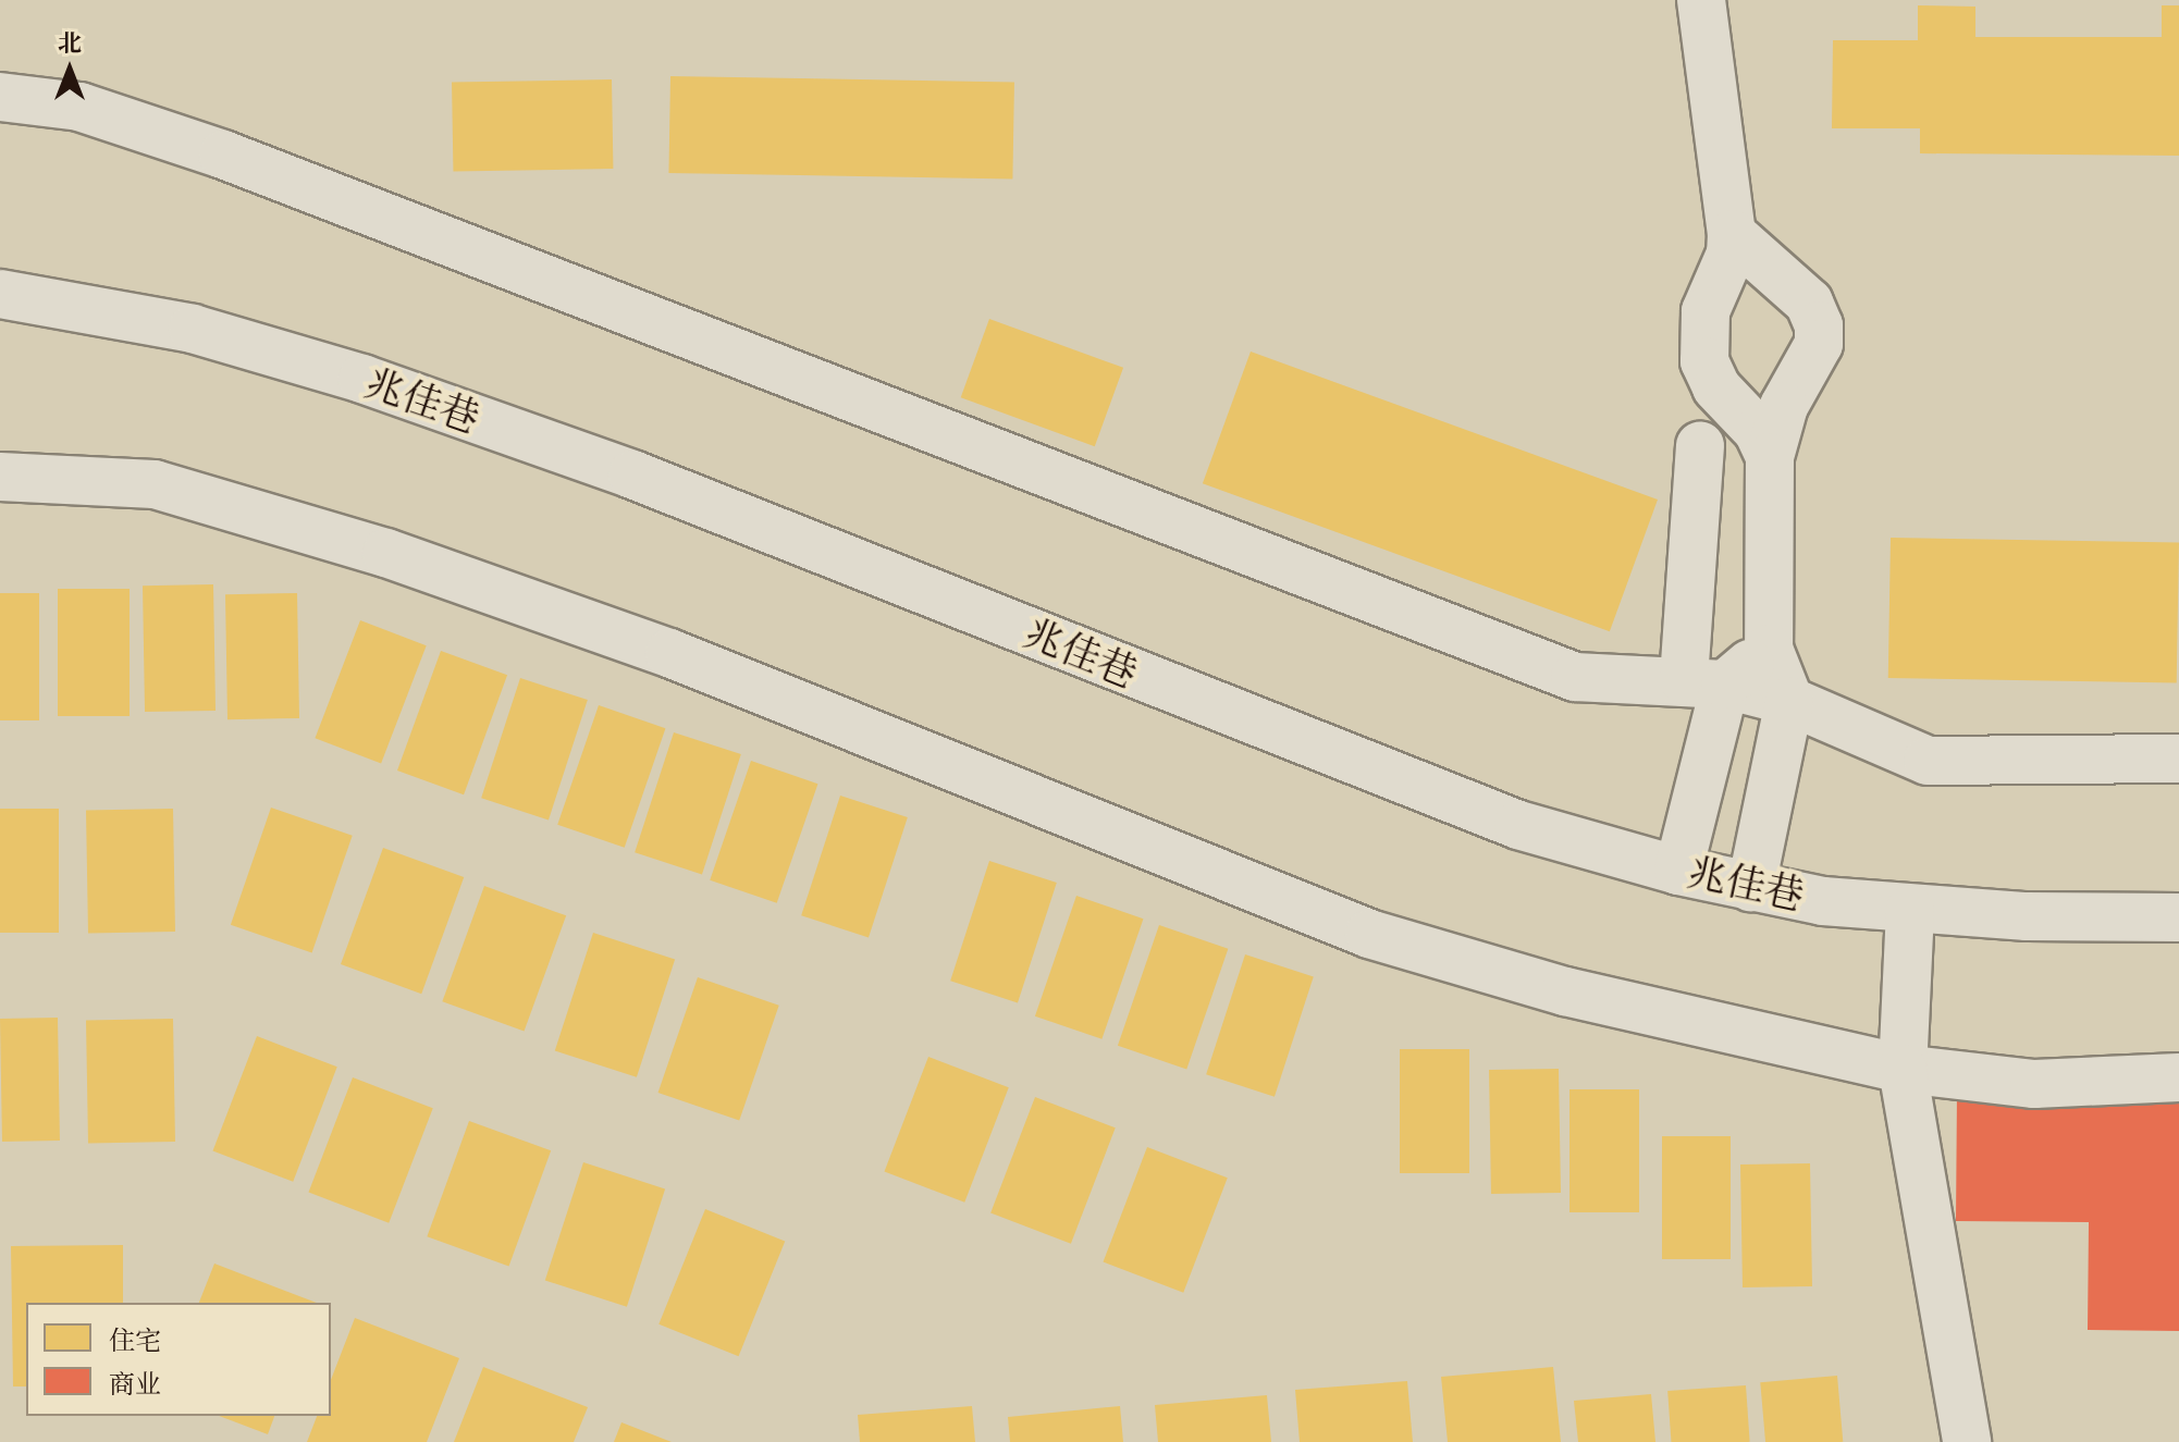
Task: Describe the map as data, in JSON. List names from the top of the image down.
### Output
{
  "streets": {
    "street": ["兆佳巷"]
  },
  "legend": ["住宅", "商业"],
  "north": "top"
}
